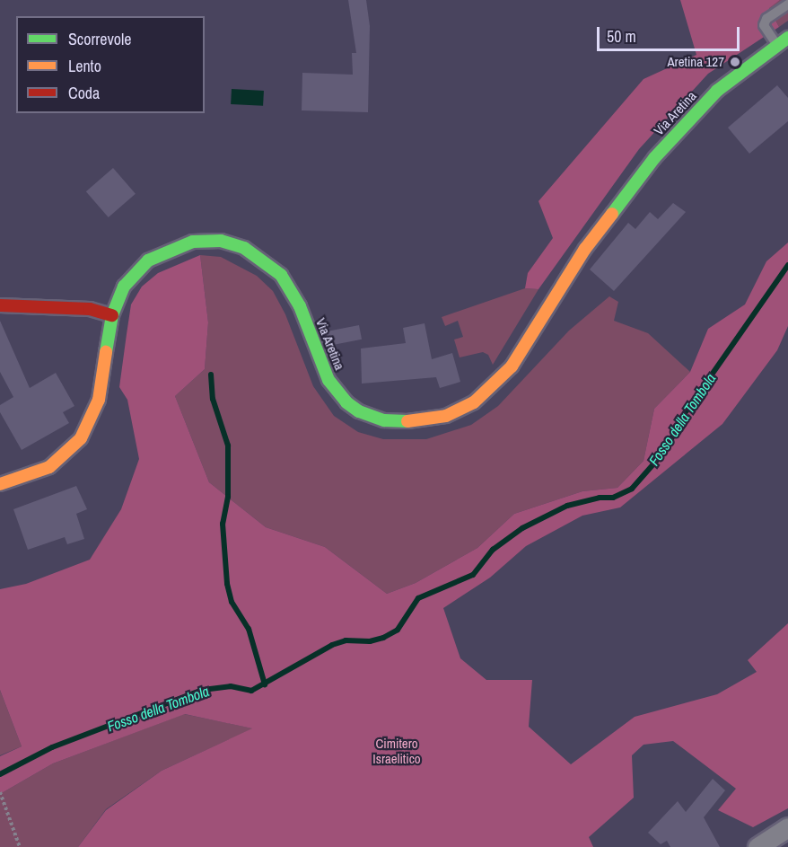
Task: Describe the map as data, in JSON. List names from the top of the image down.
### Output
{
  "streets": {
    "main road": ["Via Aretina"]
  },
  "water": ["Fosso della Tombola"],
  "parks": ["Cimitero Israelitico"],
  "places": ["Aretina 127"],
  "legend": ["Scorrevole", "Lento", "Coda"],
  "scale_bar": "50 m"
}
